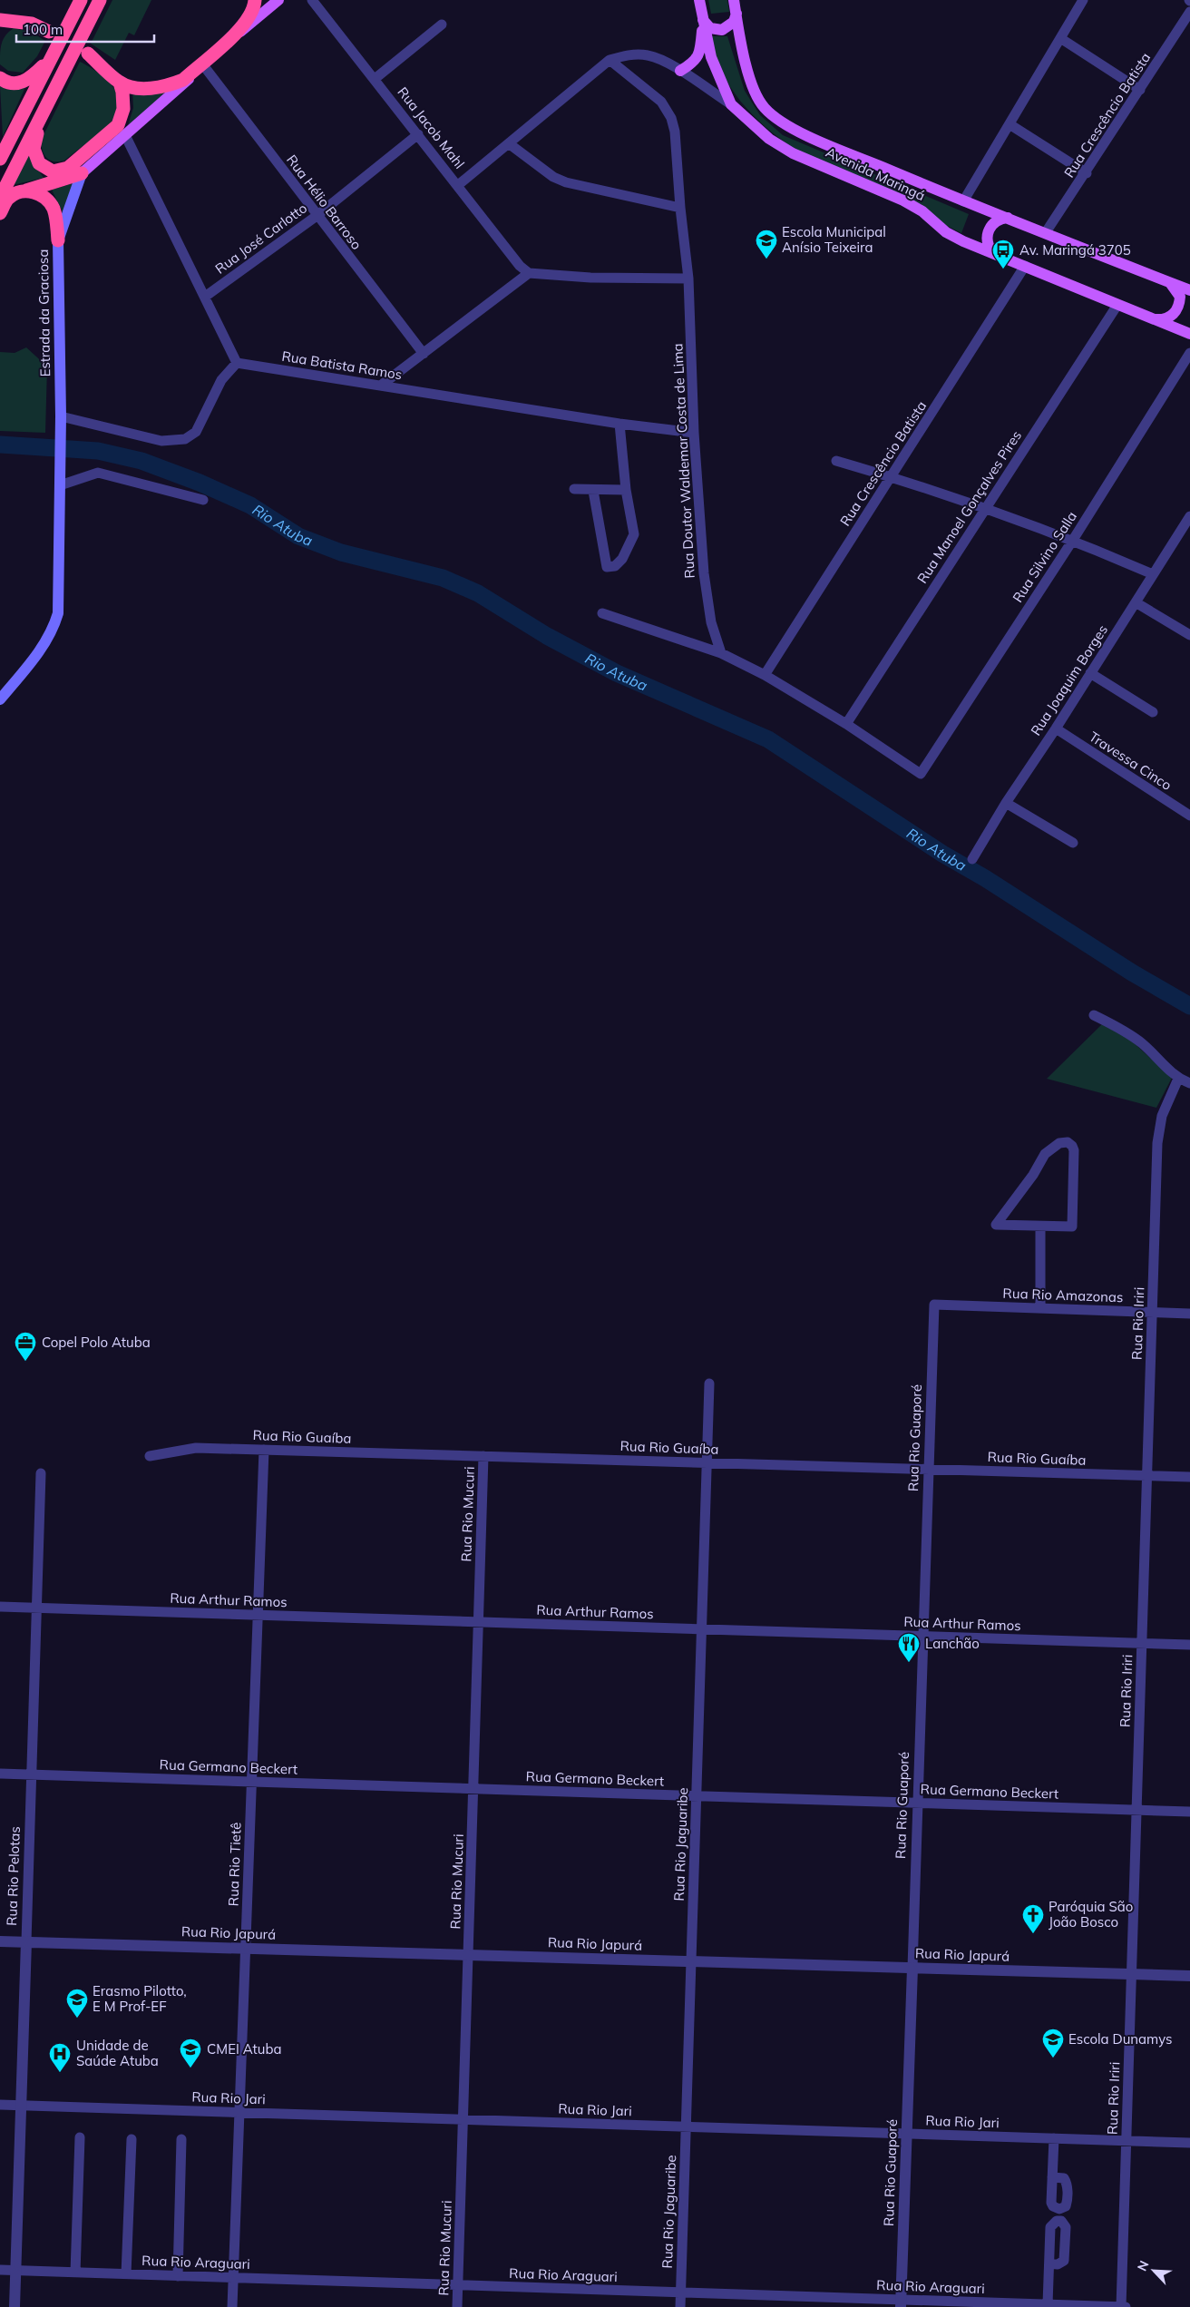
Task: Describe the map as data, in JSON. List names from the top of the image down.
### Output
{
  "streets": {
    "main road": ["Avenida Maringá", "Estrada da Graciosa"],
    "street": [
      "Rua Crescêncio Batista",
      "Rua Jacob Mahl",
      "Rua Hélio Barroso",
      "Rua José Carlotto",
      "Rua Batista Ramos",
      "Rua Doutor Waldemar Costa de Lima",
      "Rua Manoel Gonçalves Pires",
      "Rua Silvino Salla",
      "Rua Joaquim Borges",
      "Travessa Cinco",
      "Rua Rio Amazonas",
      "Rua Rio Iriri",
      "Rua Rio Guaíba",
      "Rua Rio Guaporé",
      "Rua Rio Mucuri",
      "Rua Arthur Ramos",
      "Rua Germano Beckert",
      "Rua Rio Jaguaribe",
      "Rua Rio Tietê",
      "Rua Rio Pelotas",
      "Rua Rio Japurá",
      "Rua Rio Jari",
      "Rua Rio Araguari"
    ]
  },
  "crossings": [
    ["Rua Crescêncio Batista", "Avenida Maringá"],
    ["Rua Jacob Mahl", "Rua José Carlotto"],
    ["Avenida Maringá", "Rua Manoel Gonçalves Pires"],
    ["Rua Hélio Barroso", "Rua José Carlotto"],
    ["Rua Hélio Barroso", "Estrada da Graciosa"],
    ["Rua Batista Ramos", "Rua Doutor Waldemar Costa de Lima"],
    ["Rua Manoel Gonçalves Pires", "Rua Silvino Salla"],
    ["Rua Joaquim Borges", "Travessa Cinco"],
    ["Rua Rio Amazonas", "Rua Rio Iriri"],
    ["Rua Rio Amazonas", "Rua Rio Guaporé"],
    ["Rua Rio Iriri", "Rua Rio Guaíba"],
    ["Rua Rio Iriri", "Rua Arthur Ramos"],
    ["Rua Rio Iriri", "Rua Germano Beckert"],
    ["Rua Rio Iriri", "Rua Rio Japurá"],
    ["Rua Rio Iriri", "Rua Rio Jari"],
    ["Rua Rio Iriri", "Rua Rio Araguari"],
    ["Rua Rio Guaíba", "Rua Rio Guaporé"],
    ["Rua Rio Guaíba", "Rua Rio Mucuri"],
    ["Rua Rio Guaíba", "Rua Rio Jaguaribe"],
    ["Rua Rio Guaíba", "Rua Rio Tietê"],
    ["Rua Rio Guaporé", "Rua Arthur Ramos"],
    ["Rua Rio Guaporé", "Rua Germano Beckert"],
    ["Rua Rio Guaporé", "Rua Rio Japurá"],
    ["Rua Rio Guaporé", "Rua Rio Jari"],
    ["Rua Rio Guaporé", "Rua Rio Araguari"],
    ["Rua Rio Mucuri", "Rua Arthur Ramos"],
    ["Rua Rio Mucuri", "Rua Germano Beckert"],
    ["Rua Rio Mucuri", "Rua Rio Japurá"],
    ["Rua Rio Mucuri", "Rua Rio Jari"],
    ["Rua Rio Mucuri", "Rua Rio Araguari"],
    ["Rua Arthur Ramos", "Rua Rio Jaguaribe"],
    ["Rua Arthur Ramos", "Rua Rio Tietê"],
    ["Rua Arthur Ramos", "Rua Rio Pelotas"],
    ["Rua Germano Beckert", "Rua Rio Jaguaribe"],
    ["Rua Germano Beckert", "Rua Rio Tietê"],
    ["Rua Germano Beckert", "Rua Rio Pelotas"],
    ["Rua Rio Jaguaribe", "Rua Rio Japurá"],
    ["Rua Rio Jaguaribe", "Rua Rio Jari"],
    ["Rua Rio Jaguaribe", "Rua Rio Araguari"],
    ["Rua Rio Tietê", "Rua Rio Japurá"],
    ["Rua Rio Tietê", "Rua Rio Jari"],
    ["Rua Rio Tietê", "Rua Rio Araguari"],
    ["Rua Rio Pelotas", "Rua Rio Japurá"],
    ["Rua Rio Pelotas", "Rua Rio Jari"],
    ["Rua Rio Pelotas", "Rua Rio Araguari"]
  ],
  "water": ["Rio Atuba"],
  "places": {
    "school or university": [
      "Escola Municipal Anísio Teixeira",
      "Erasmo Pilotto, E M Prof-EF",
      "Escola Dunamys",
      "CMEI Atuba"
    ],
    "bus stop": ["Av. Maringá 3705"],
    "office": ["Copel Polo Atuba"],
    "restaurant": ["Lanchão"],
    "church": ["Paróquia São João Bosco"],
    "hospital": ["Unidade de Saúde Atuba"]
  },
  "scale_bar": "100 m",
  "north": "top left"
}
